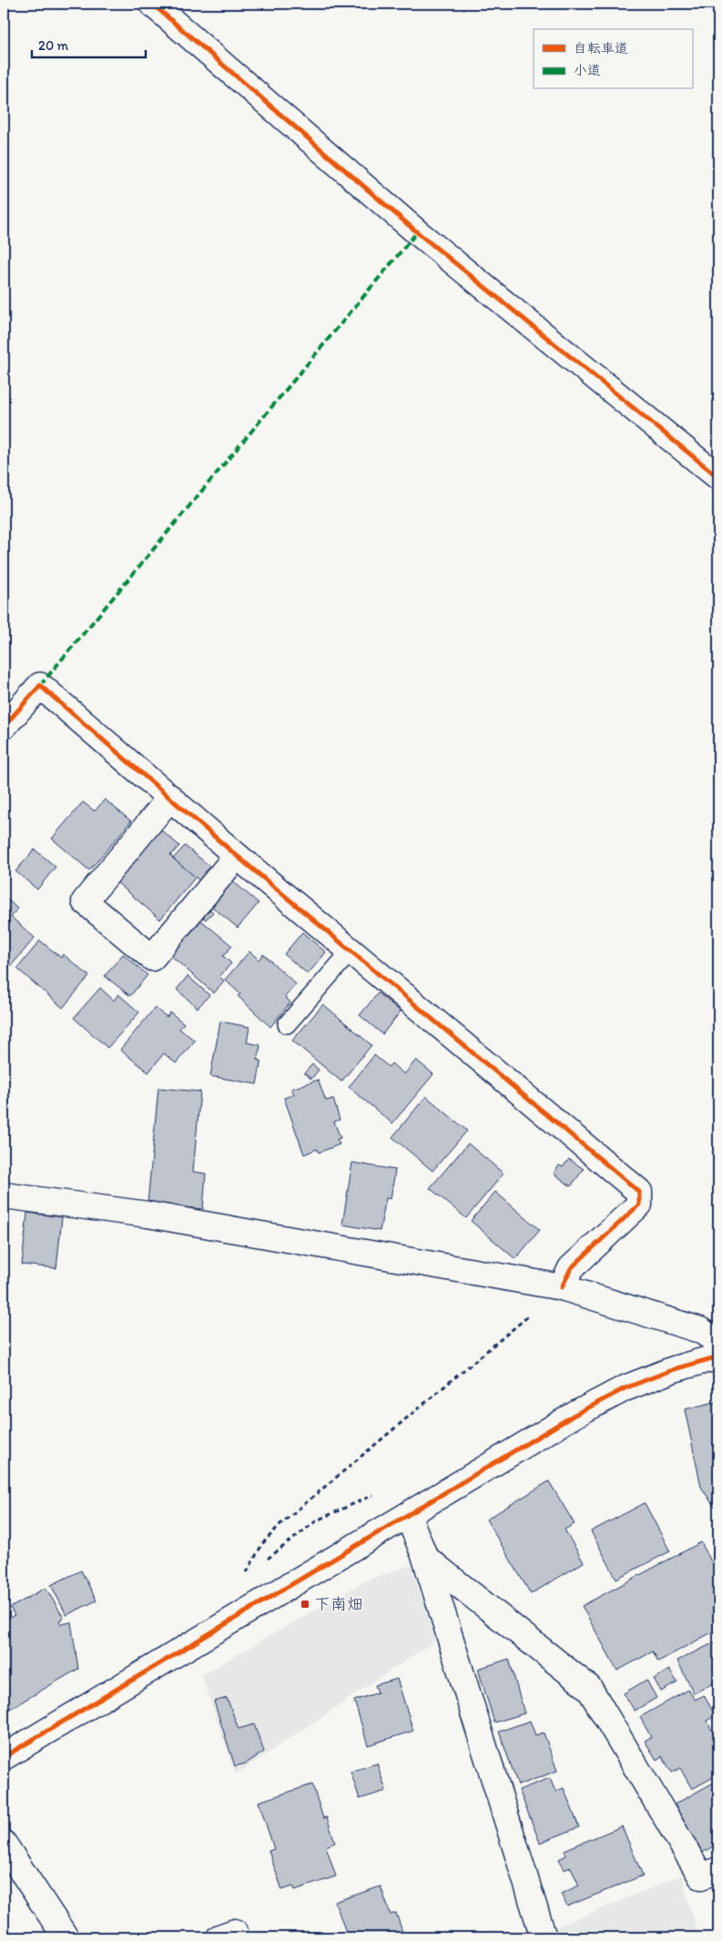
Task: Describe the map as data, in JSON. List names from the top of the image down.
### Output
{
  "places": {
    "transit": ["下南畑"]
  },
  "legend": ["自転車道", "小道"],
  "scale_bar": "20 m"
}
